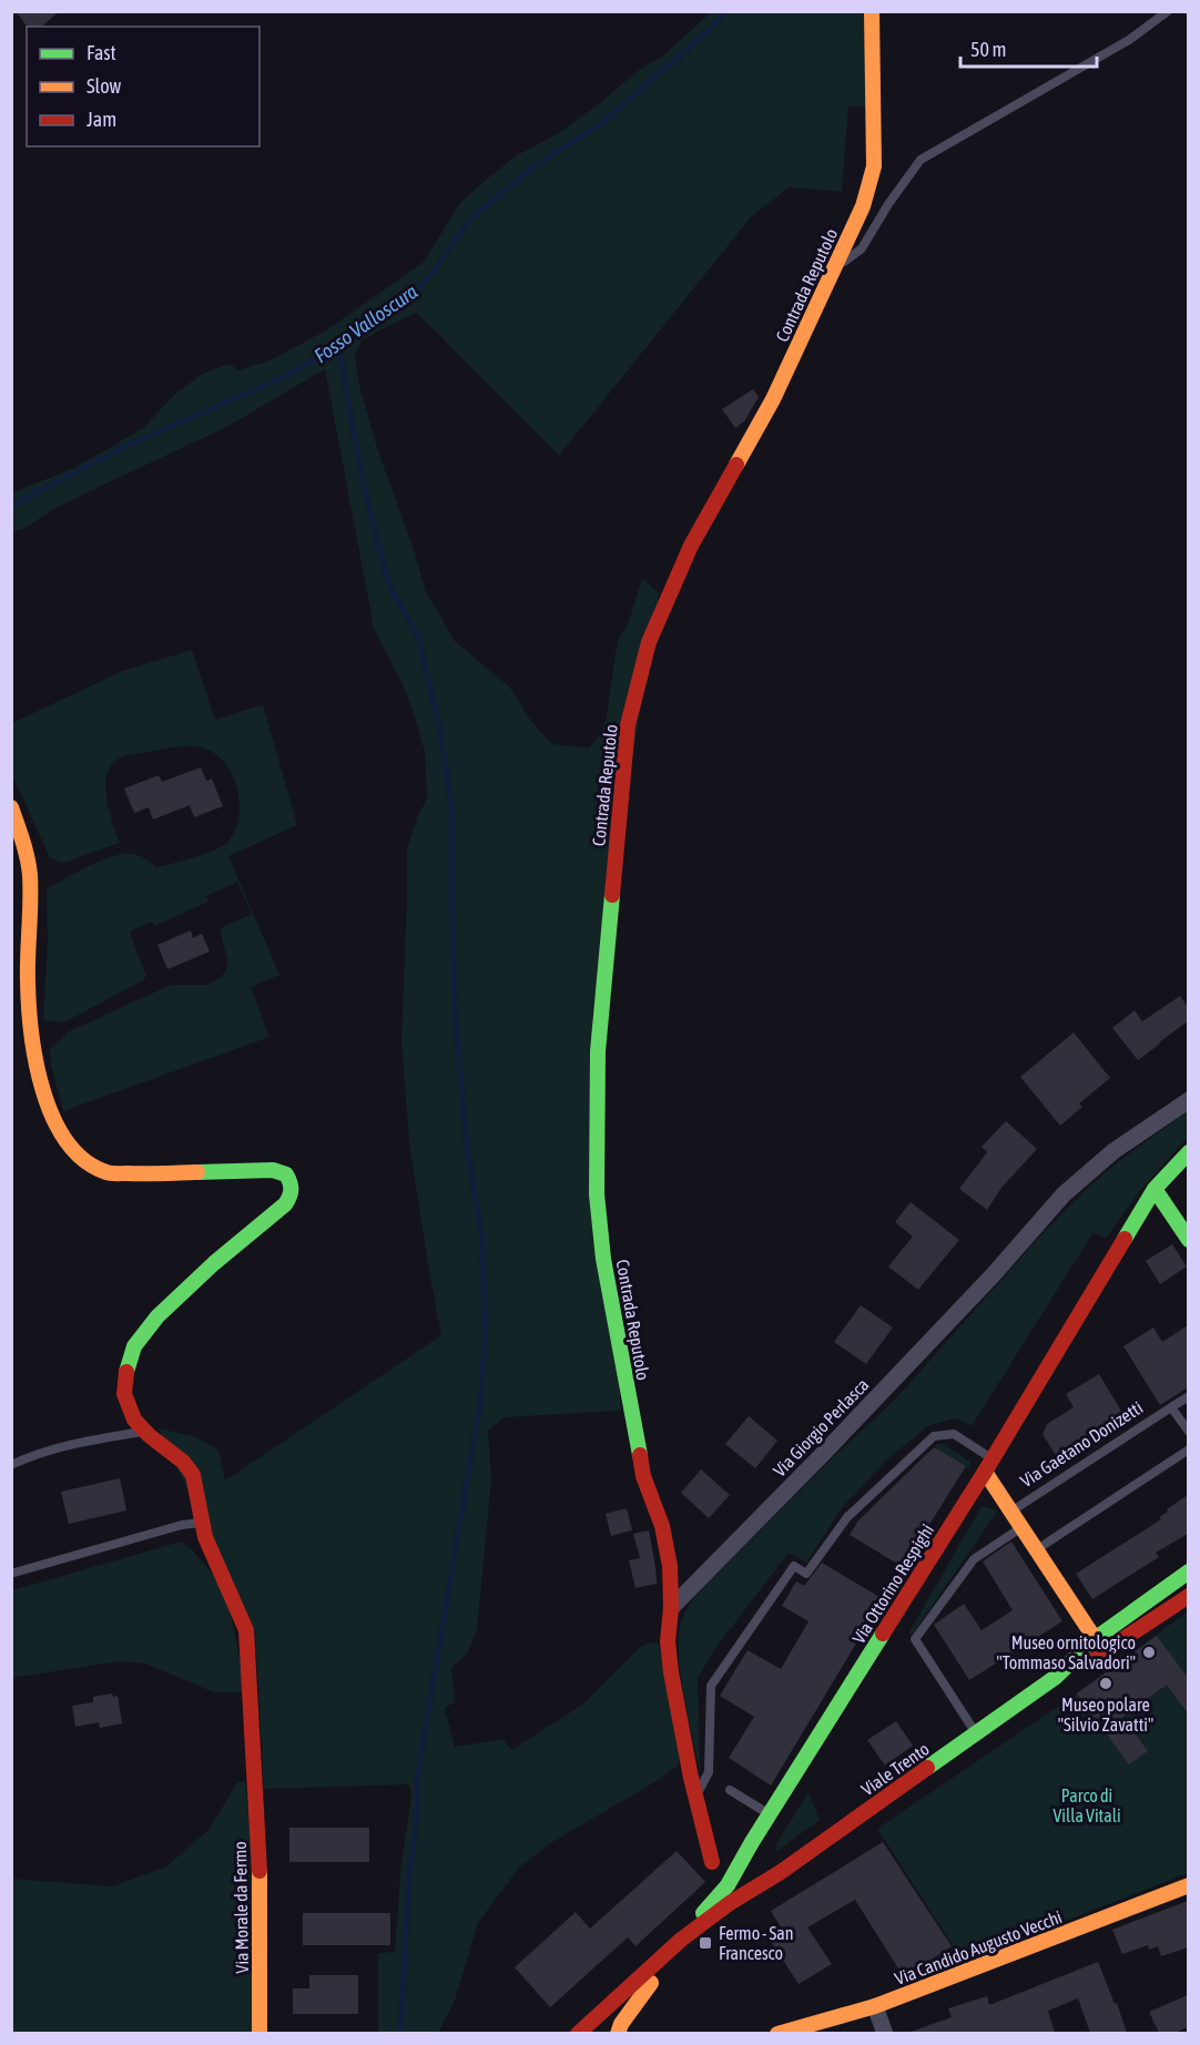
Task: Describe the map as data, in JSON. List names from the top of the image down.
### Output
{
  "streets": {
    "street": [
      "Contrada Reputolo",
      "Via Giorgio Perlasca",
      "Via Gaetano Donizetti",
      "Via Ottorino Respighi",
      "Viale Trento",
      "Via Morale da Fermo",
      "Via Candido Augusto Vecchi"
    ]
  },
  "crossings": [
    ["Contrada Reputolo", "Via Giorgio Perlasca"],
    ["Via Gaetano Donizetti", "Via Ottorino Respighi"],
    ["Via Gaetano Donizetti", "Viale Trento"],
    ["Via Ottorino Respighi", "Viale Trento"]
  ],
  "water": ["Fosso Valloscura"],
  "parks": ["Parco di Villa Vitali"],
  "places": {
    "other": ["Museo ornitologico \"Tommaso Salvadori\"", "Museo polare \"Silvio Zavatti\""],
    "transit": ["Fermo - San Francesco"]
  },
  "legend": ["Fast", "Slow", "Jam"],
  "scale_bar": "50 m"
}
